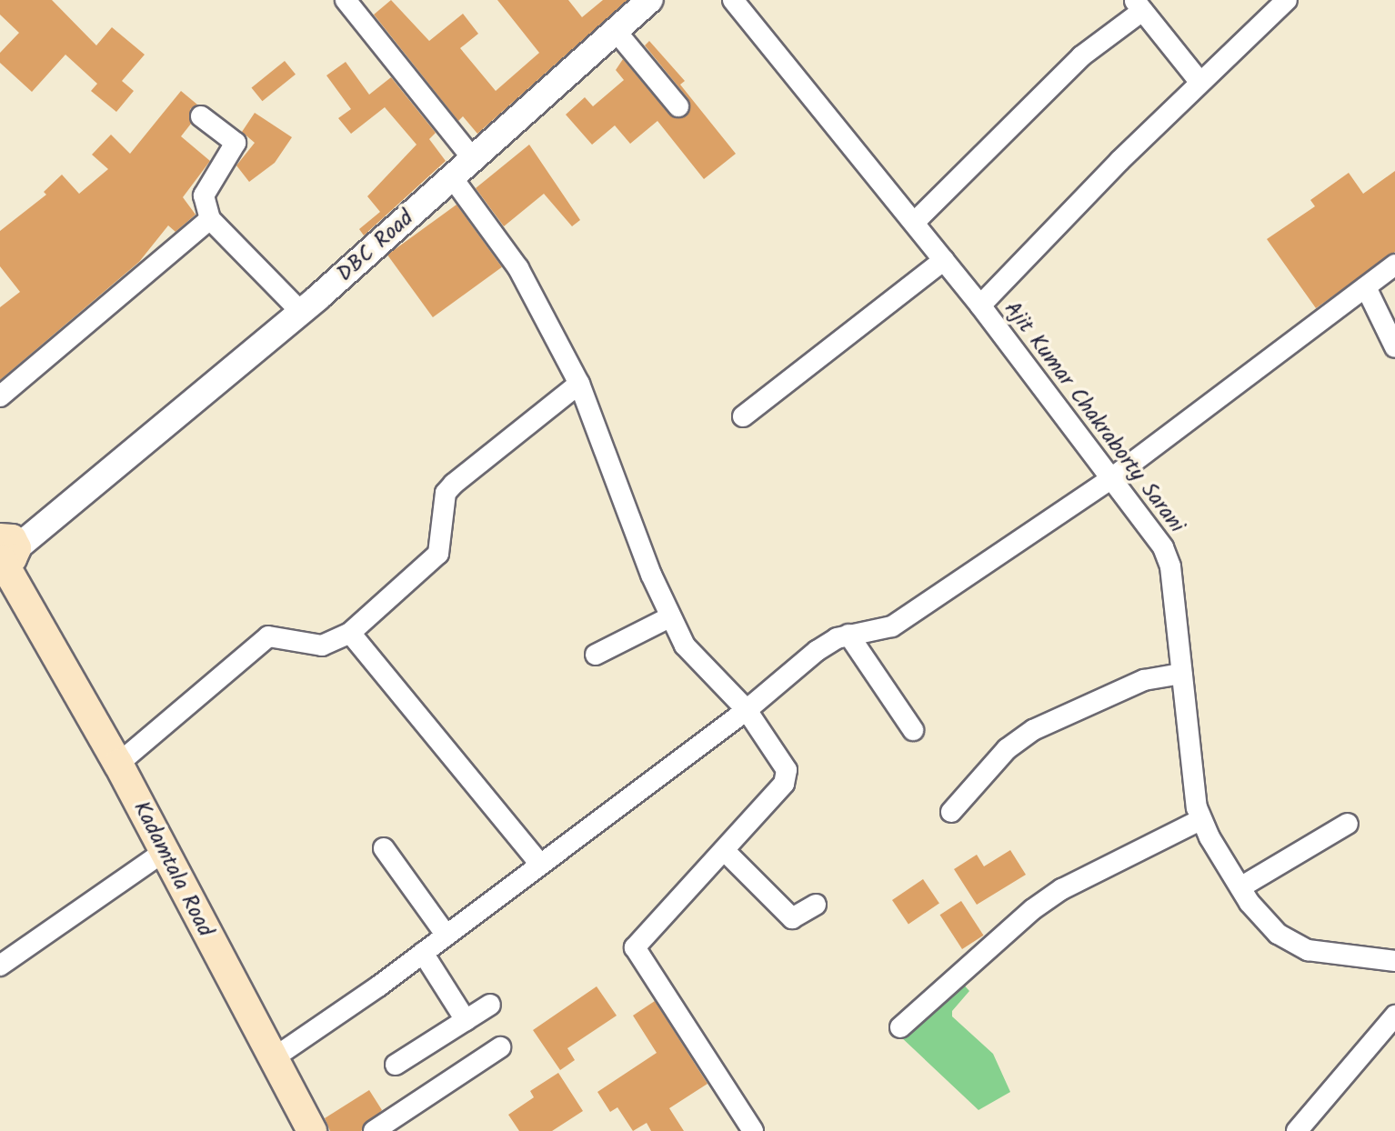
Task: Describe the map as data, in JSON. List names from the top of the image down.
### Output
{
  "streets": {
    "main road": ["Kadamtala Road"],
    "street": ["DBC Road", "Ajit Kumar Chakraborty Sarani"]
  },
  "crossings": [
    ["DBC Road", "Kadamtala Road"]
  ]
}
